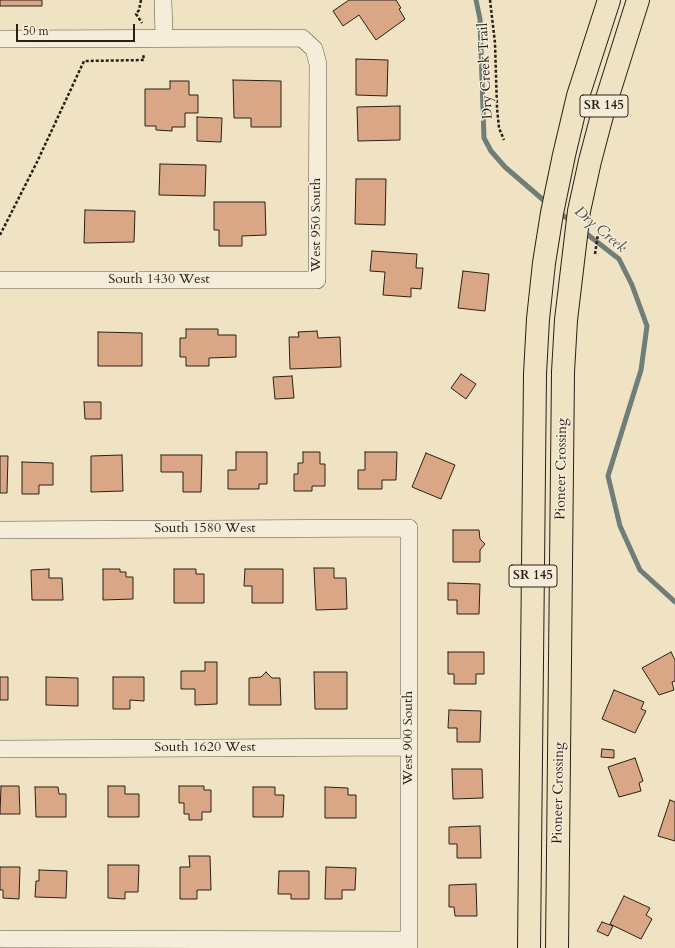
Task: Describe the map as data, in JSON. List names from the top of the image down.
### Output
{
  "streets": {
    "highway": ["SR 145", "Pioneer Crossing"],
    "street": [
      "West 950 South",
      "South 1430 West",
      "South 1580 West",
      "West 900 South",
      "South 1620 West"
    ],
    "path": ["Dry Creek Trail"]
  },
  "crossings": [
    ["West 950 South", "South 1430 West"],
    ["South 1580 West", "West 900 South"],
    ["West 900 South", "South 1620 West"]
  ],
  "water": ["Dry Creek"],
  "scale_bar": "50 m"
}
